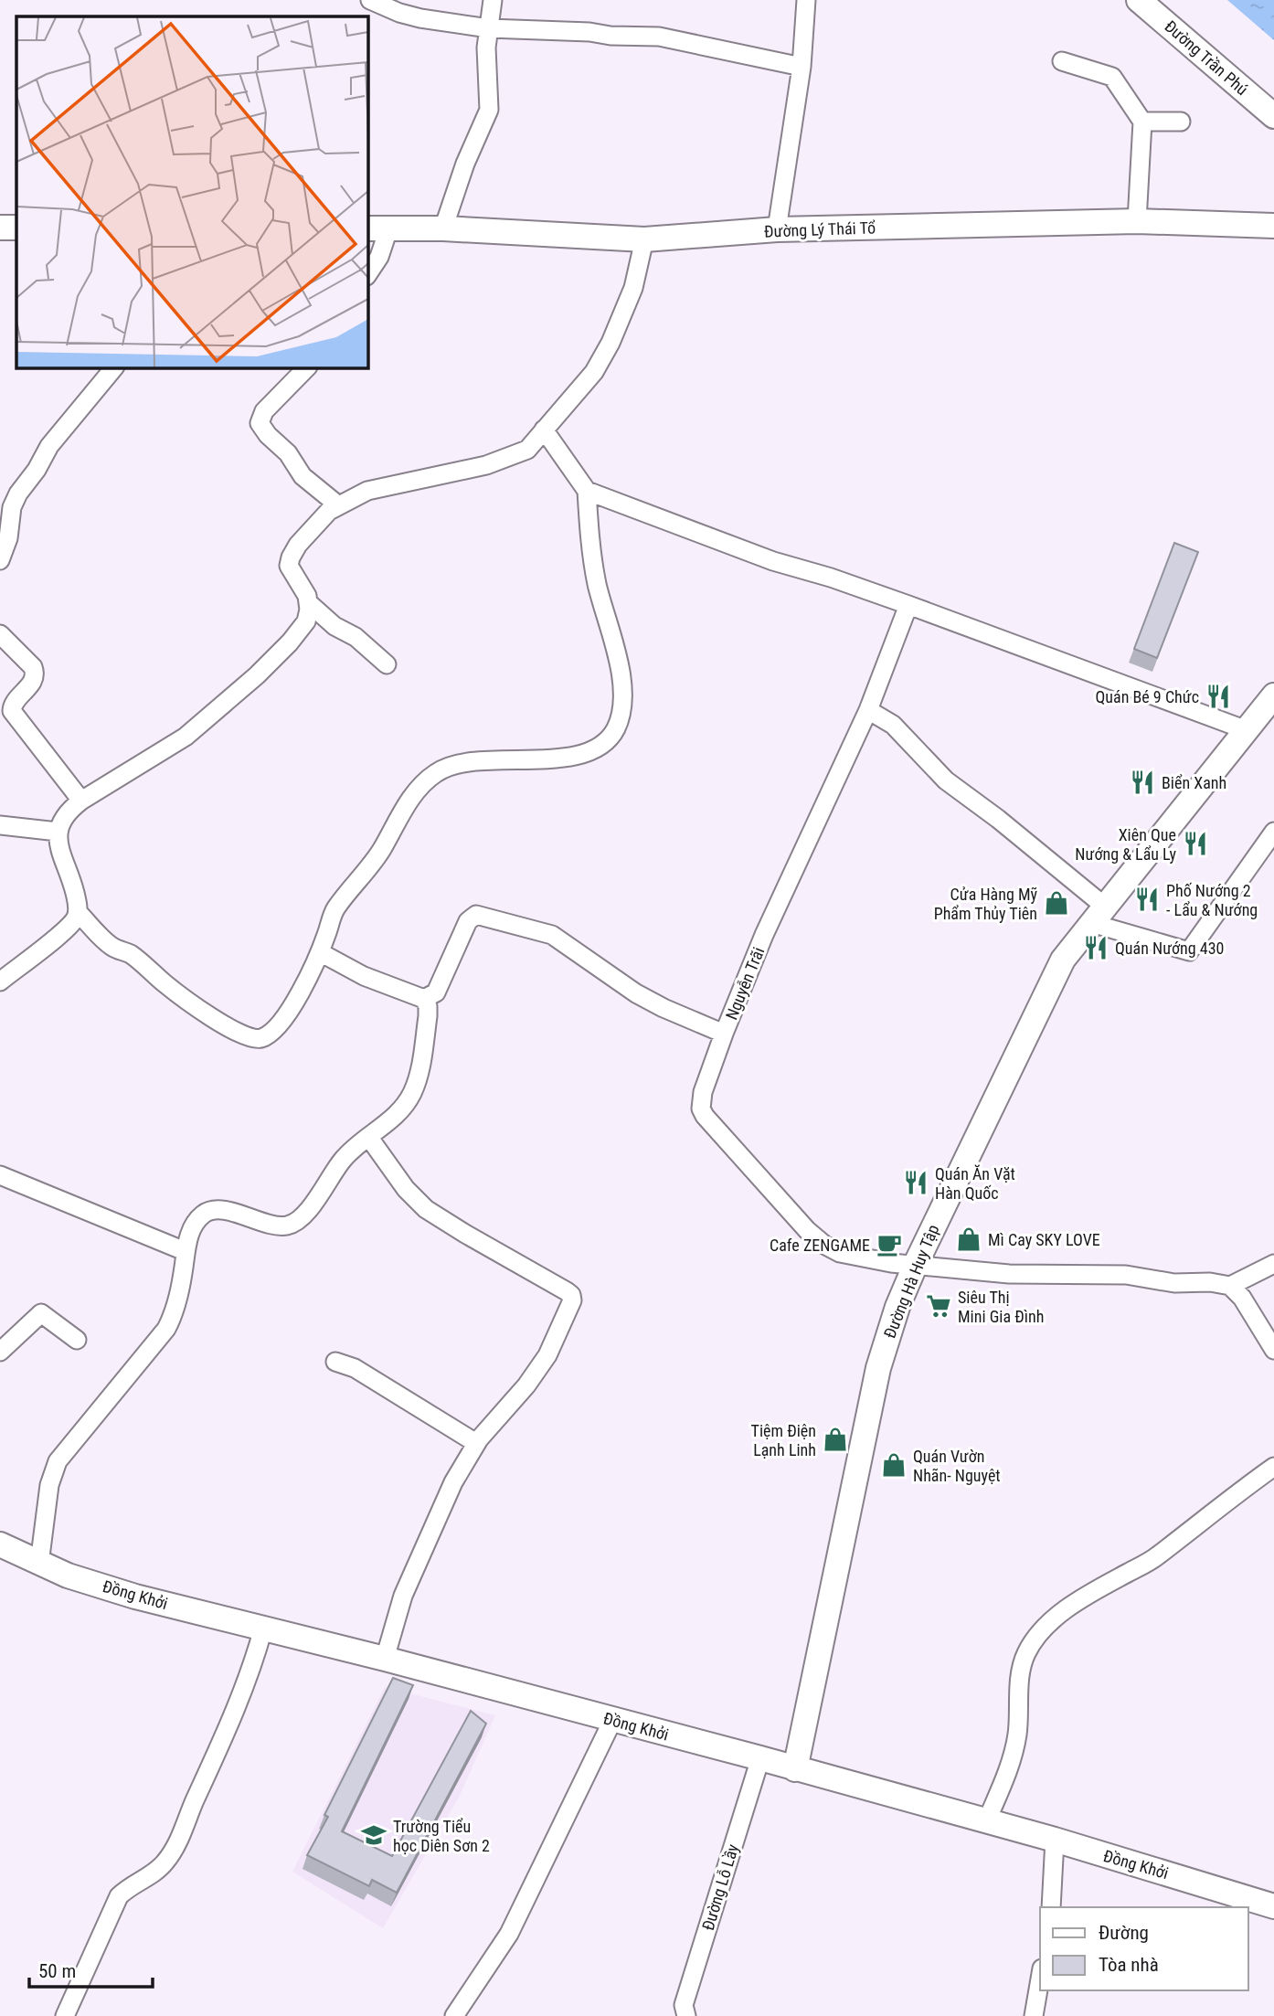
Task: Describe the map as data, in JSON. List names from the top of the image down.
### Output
{
  "streets": {
    "street": [
      "Đường Trần Phú",
      "Đường Lý Thái Tổ",
      "Nguyễn Trãi",
      "Đường Hà Huy Tập",
      "Đồng Khởi",
      "Đường Lỗ Lầy"
    ]
  },
  "crossings": [
    ["Nguyễn Trãi", "Đường Hà Huy Tập"],
    ["Đường Hà Huy Tập", "Đồng Khởi"],
    ["Đồng Khởi", "Đường Lỗ Lầy"]
  ],
  "places": {
    "restaurant": [
      "Quán Bé 9 Chức",
      "Biển Xanh",
      "Xiên Que Nướng & Lẩu Ly",
      "Phố Nướng 2 - Lẩu & Nướng",
      "Quán Nướng 430",
      "Quán Ăn Vặt Hàn Quốc"
    ],
    "shop": [
      "Cửa Hàng Mỹ Phẩm Thủy Tiên",
      "Mì Cay SKY LOVE",
      "Tiệm Điện Lạnh Linh",
      "Quán Vườn Nhãn- Nguyệt"
    ],
    "cafe": ["Cafe ZENGAME"],
    "supermarket": ["Siêu Thị Mini Gia Đình"],
    "school or university": ["Trường Tiểu học Diên Sơn 2"]
  },
  "legend": ["Đường", "Tòa nhà"],
  "scale_bar": "50 m"
}
